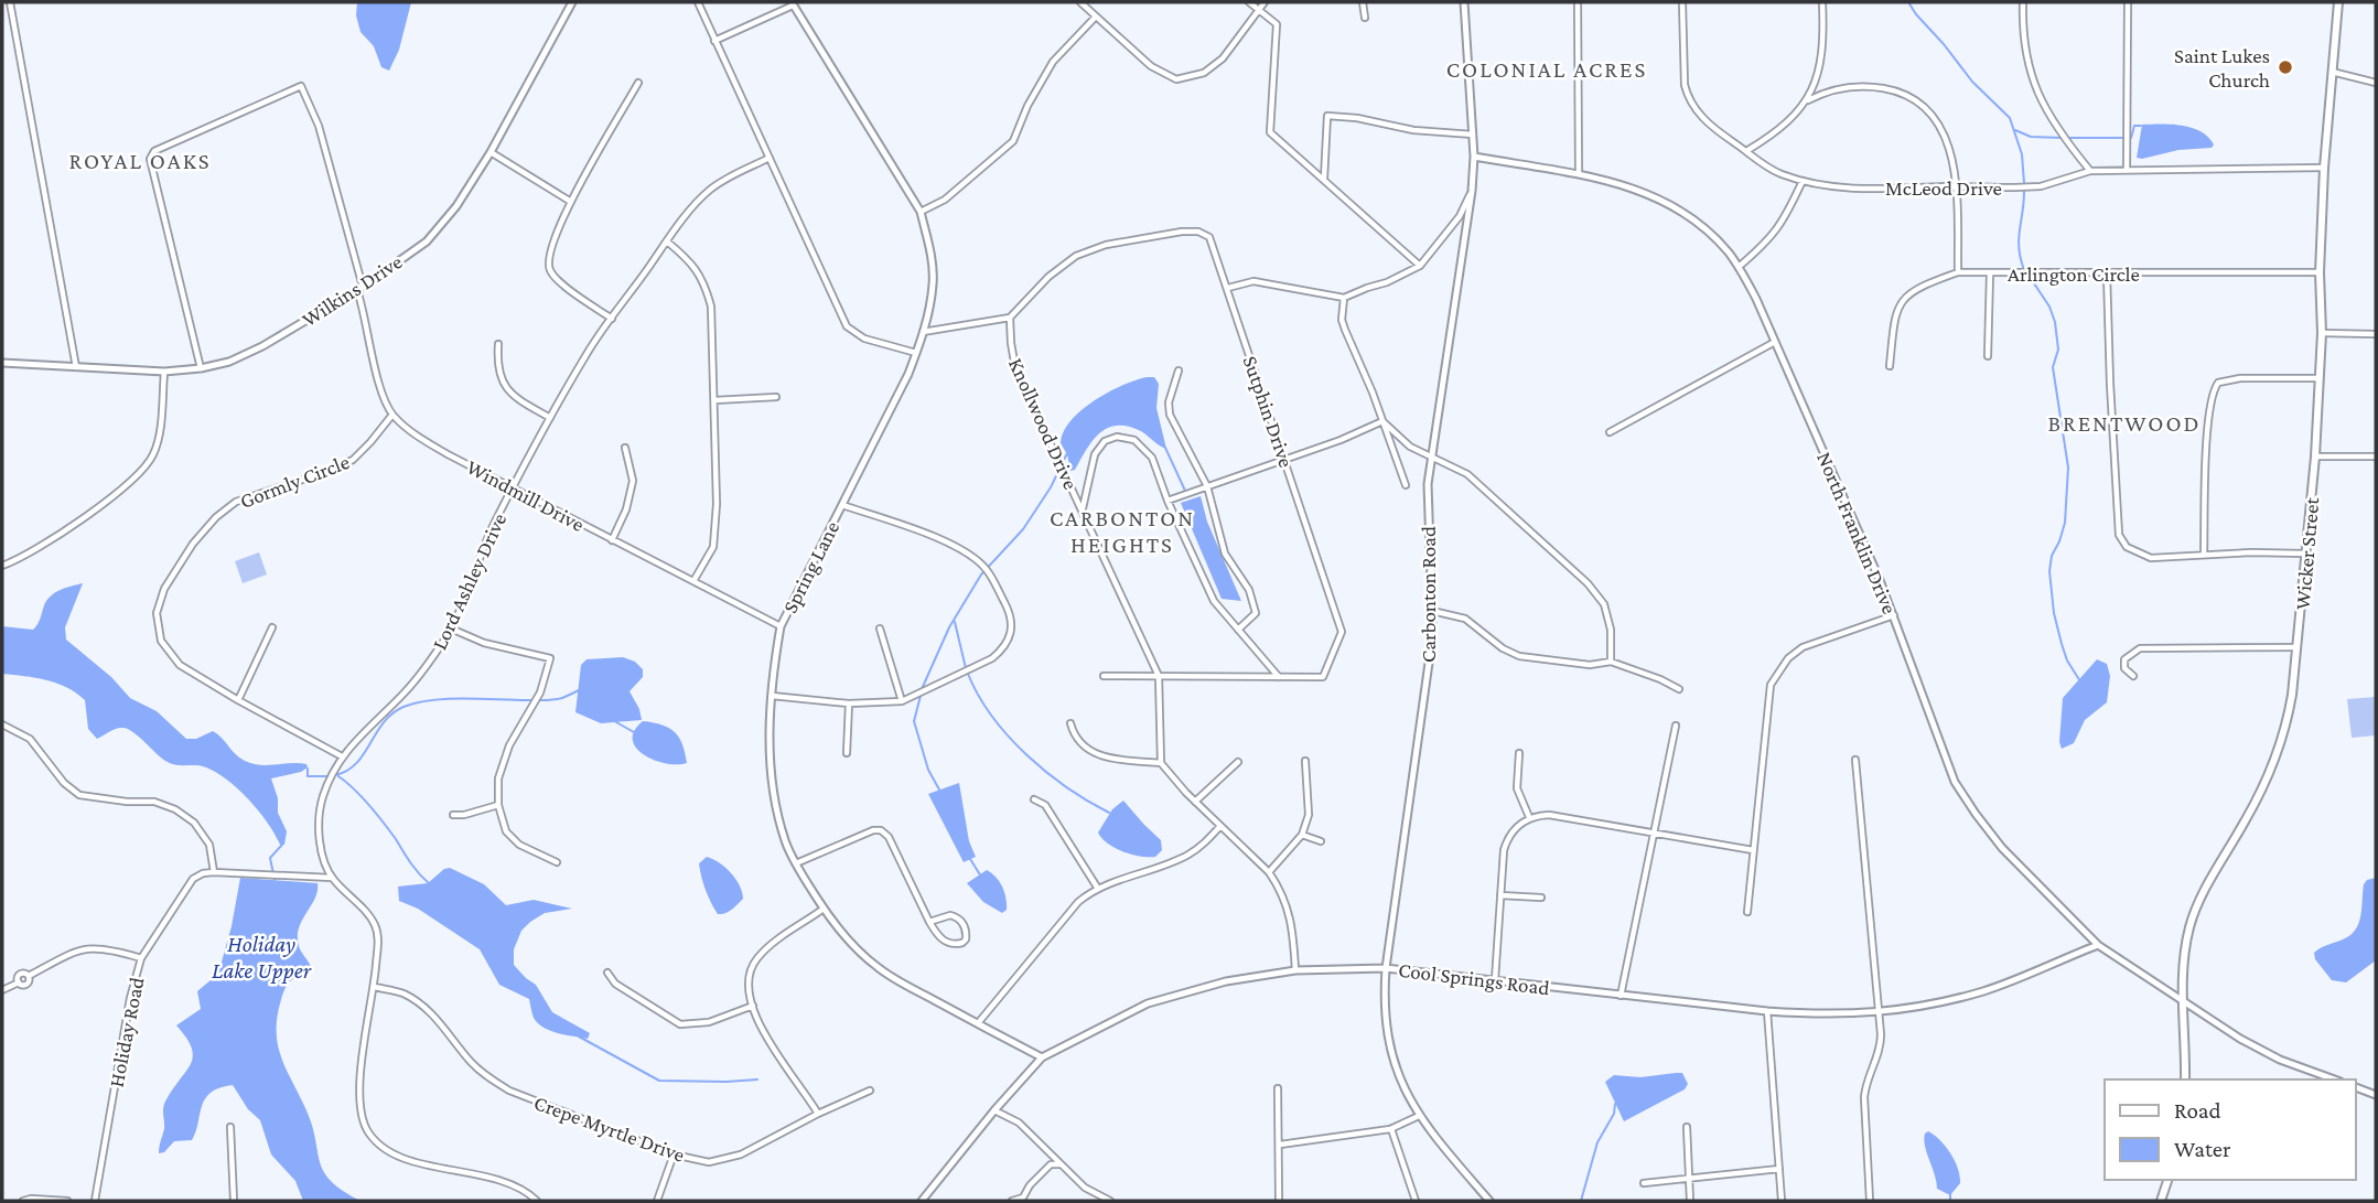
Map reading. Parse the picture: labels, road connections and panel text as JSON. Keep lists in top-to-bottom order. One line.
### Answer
{"streets":{"main road":["Wicker Street"],"street":["McLeod Drive","Arlington Circle","Wilkins Drive","Sutphin Drive","Knollwood Drive","Gormly Circle","Windmill Drive","North Franklin Drive","Spring Lane","Lord Ashley Drive","Carbonton Road","Cool Springs Road","Holiday Road","Crepe Myrtle Drive"]},"crossings":[["McLeod Drive","Wicker Street"],["Arlington Circle","Wicker Street"],["Sutphin Drive","Knollwood Drive"],["Gormly Circle","Windmill Drive"],["Gormly Circle","Lord Ashley Drive"],["Windmill Drive","Spring Lane"],["Windmill Drive","Lord Ashley Drive"],["North Franklin Drive","Wicker Street"],["North Franklin Drive","Carbonton Road"],["North Franklin Drive","Cool Springs Road"],["Spring Lane","Cool Springs Road"],["Lord Ashley Drive","Crepe Myrtle Drive"],["Carbonton Road","Cool Springs Road"]],"districts":["COLONIAL ACRES","ROYAL OAKS","BRENTWOOD","CARBONTON HEIGHTS"],"water":["Holiday Lake Upper"],"places":["Saint Lukes Church"],"legend":["Road","Water"]}
